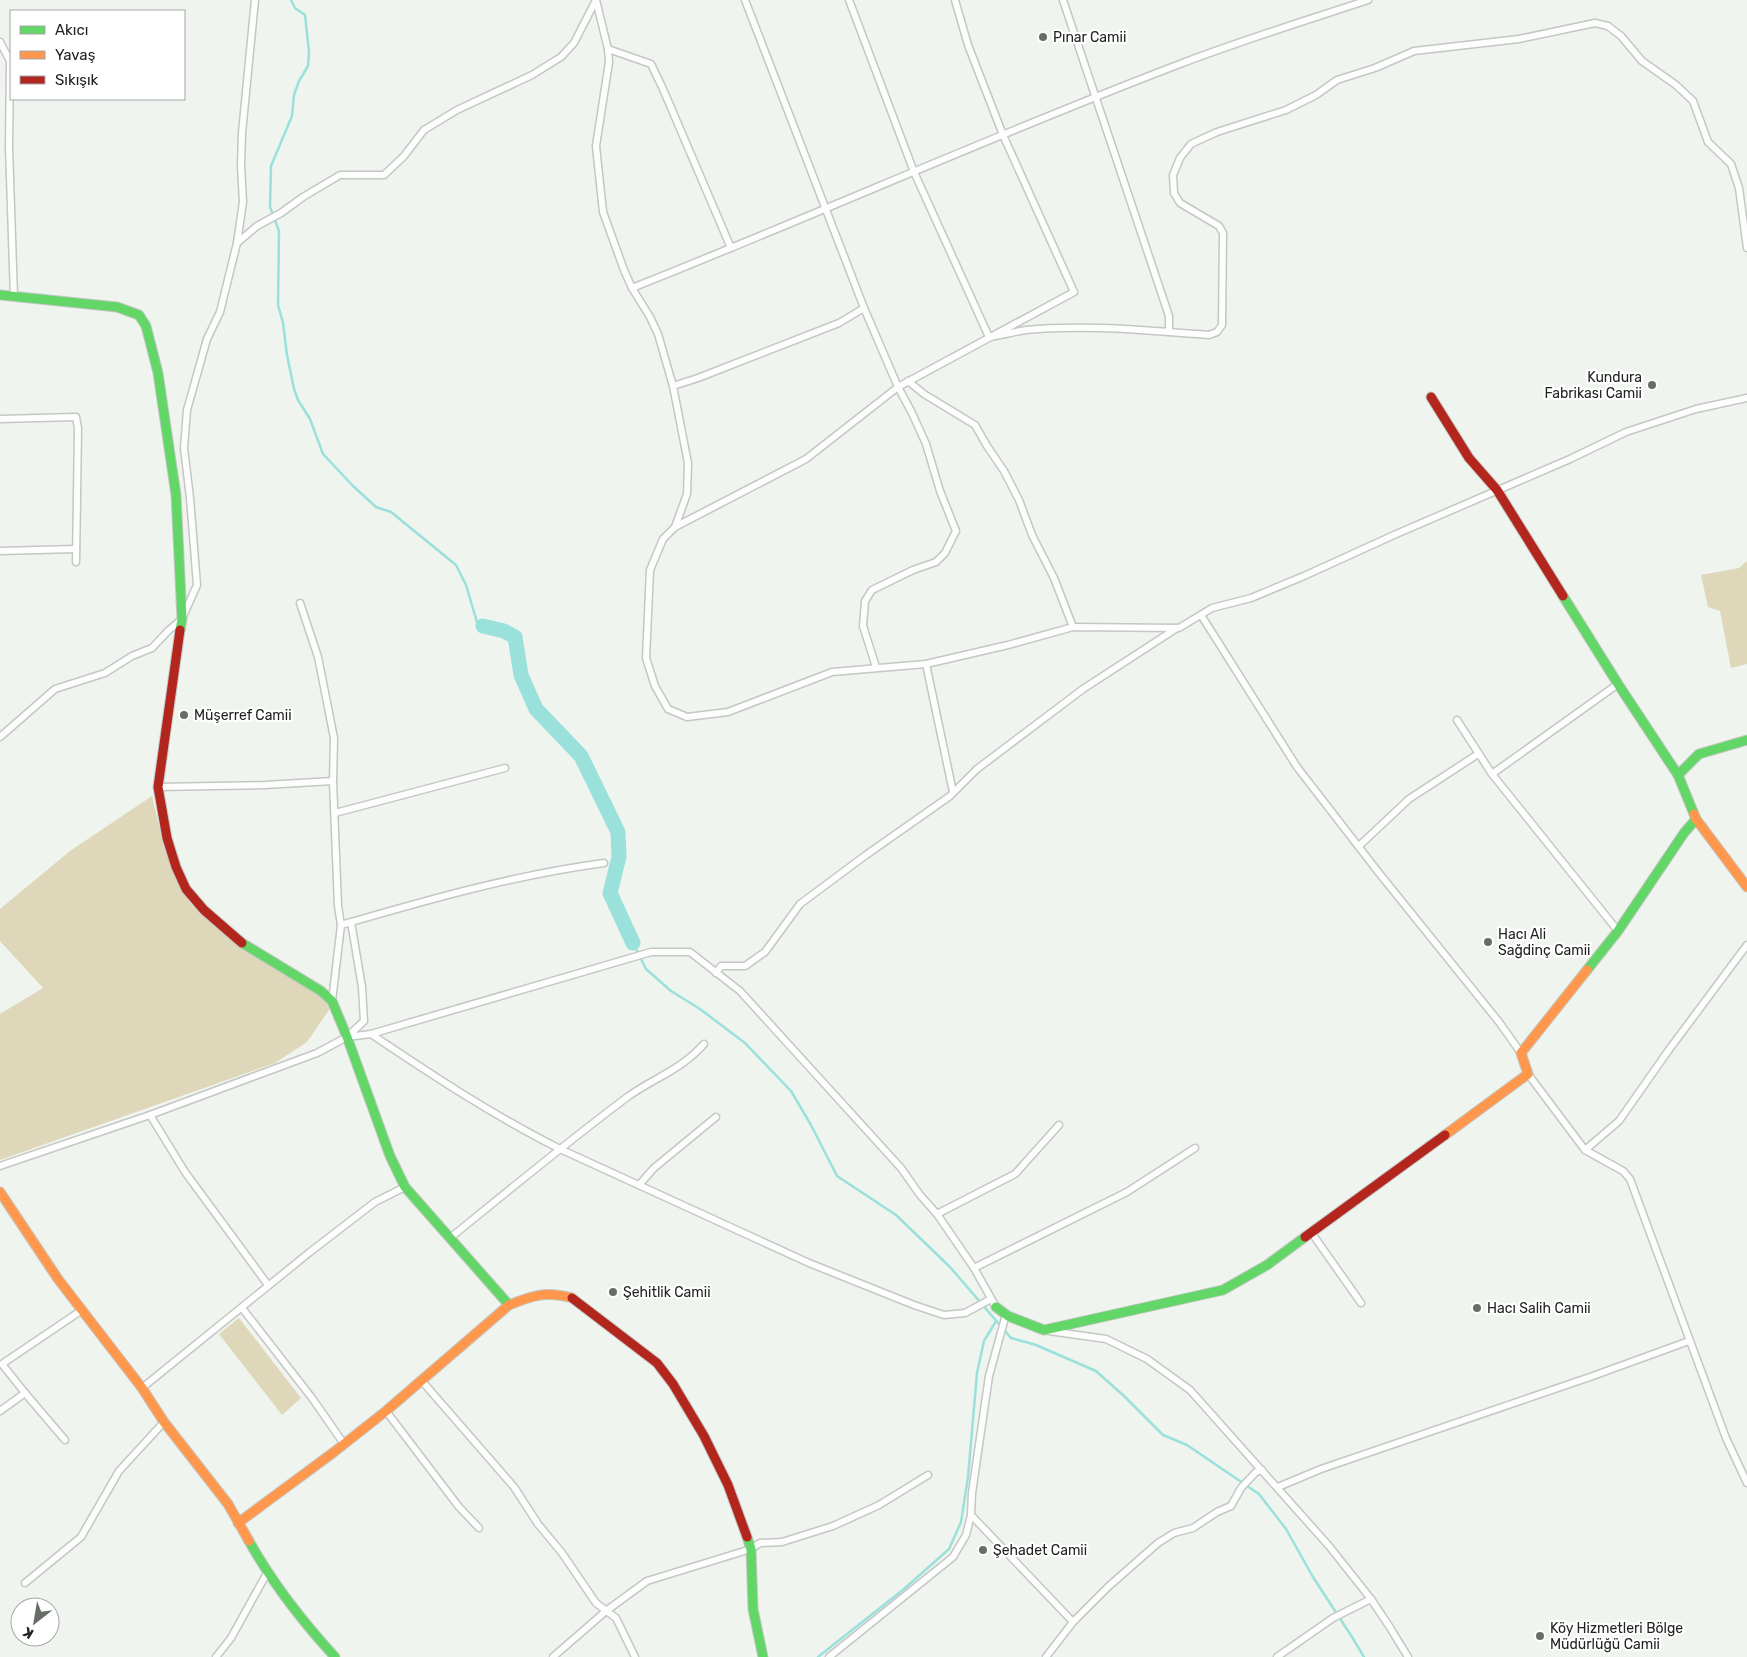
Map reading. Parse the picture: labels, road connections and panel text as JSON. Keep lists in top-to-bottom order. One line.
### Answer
{"places":["Pınar Camii","Kundura Fabrikası Camii","Müşerref Camii","Hacı Ali Sağdinç Camii","Şehitlik Camii","Hacı Salih Camii","Şehadet Camii","Köy Hizmetleri Bölge Müdürlüğü Camii"],"legend":["Akıcı","Yavaş","Sıkışık"],"north":"bottom left"}
